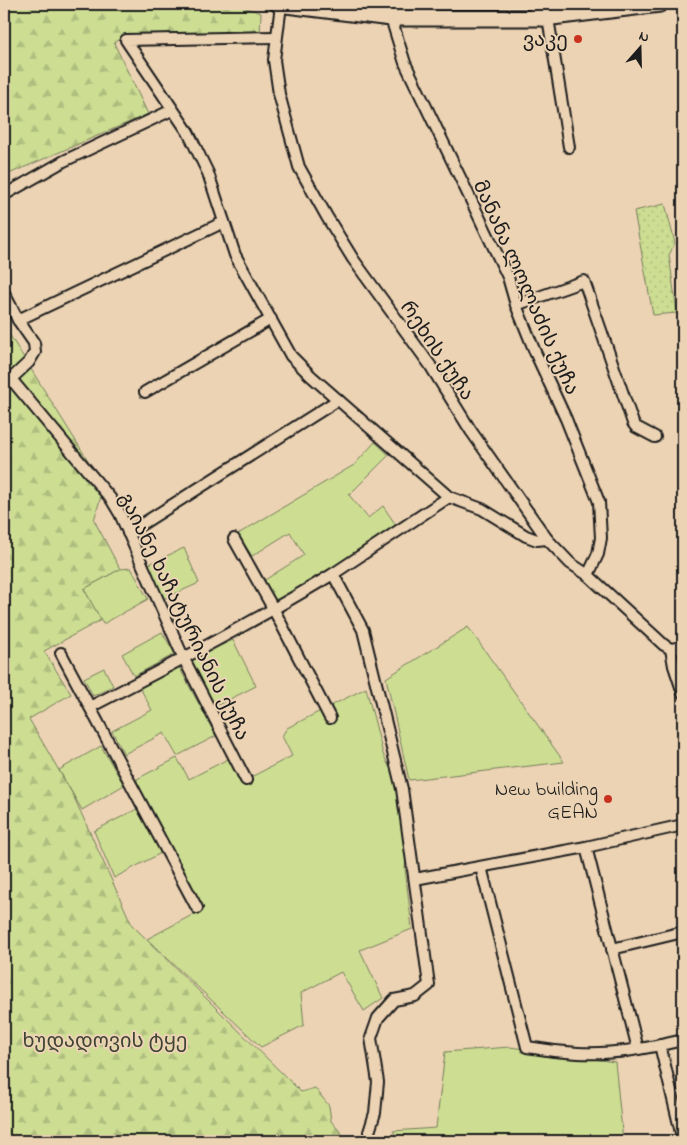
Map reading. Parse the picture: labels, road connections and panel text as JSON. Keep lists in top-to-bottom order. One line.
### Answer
{"streets":{"street":["მანანა ლოლაძის ქუჩა","რეხის ქუჩა","გაიანე ხაჩატურიანის ქუჩა"]},"crossings":[["მანანა ლოლაძის ქუჩა","რეხის ქუჩა"]],"parks":["ხუდადოვის ტყე"],"places":["ვაკე","New building GEAN"],"north":"top"}
